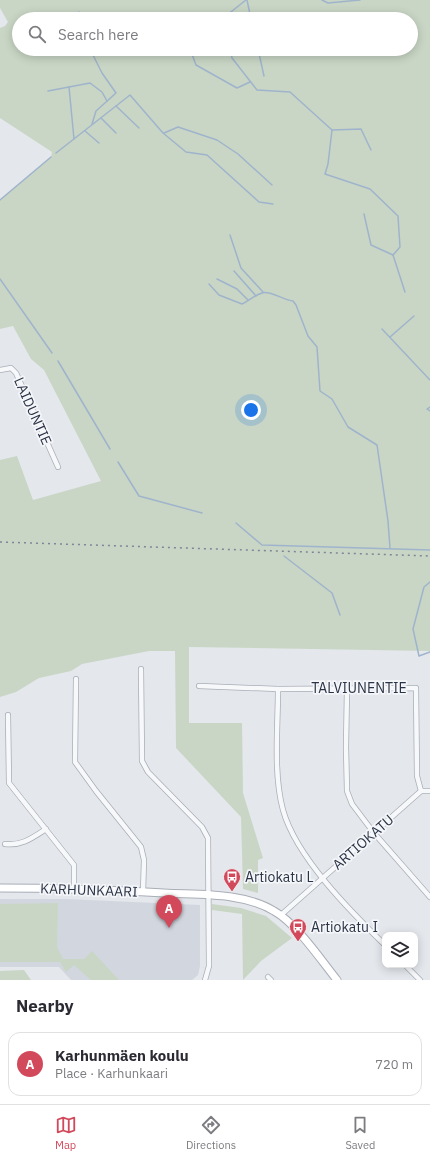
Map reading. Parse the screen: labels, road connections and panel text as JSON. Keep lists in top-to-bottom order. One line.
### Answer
{"streets":{"street":["LAIDUNTIE","TALVIUNENTIE","ARTIOKATU","KARHUNKAARI"]},"crossings":[["TALVIUNENTIE","ARTIOKATU"],["ARTIOKATU","KARHUNKAARI"]],"places":{"bus stop":["Artiokatu L","Artiokatu I"]},"page":{"search":"Search here","pins":"A","heading":"Nearby","list":[{"mark":"A","name":"Karhunmäen koulu","note":"Place · Karhunkaari","value":"720 m"}],"nav":["Map","Directions","Saved"]}}
